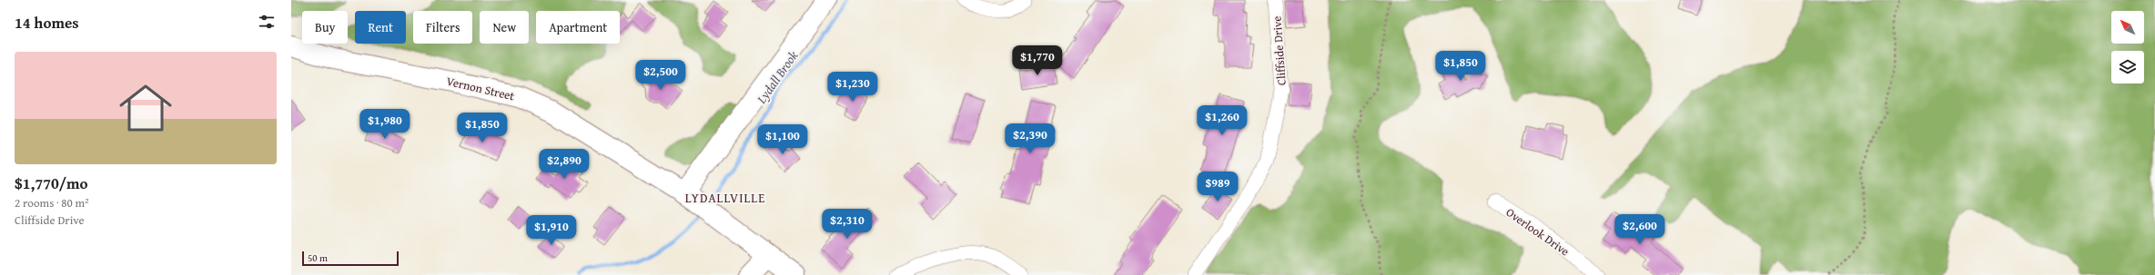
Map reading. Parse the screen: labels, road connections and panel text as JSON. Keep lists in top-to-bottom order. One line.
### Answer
{"streets":{"street":["Cliffside Drive","Vernon Street","Overlook Drive"]},"districts":["LYDALLVILLE"],"water":["Lydall Brook"],"scale_bar":"50 m","north":"top left","page":{"heading":"14 homes","chip":["Buy","Rent","Filters","New","Apartment"],"list":[{"name":"$1,770/mo","note":"2 rooms · 80 m² · Cliffside Drive"}],"price":["$1,770","$1,850","$2,500","$1,230","$1,260","$1,980","$1,850","$2,390","$1,100","$2,890","$989","$2,310","$2,600","$1,910"],"scale":"50 m"}}
